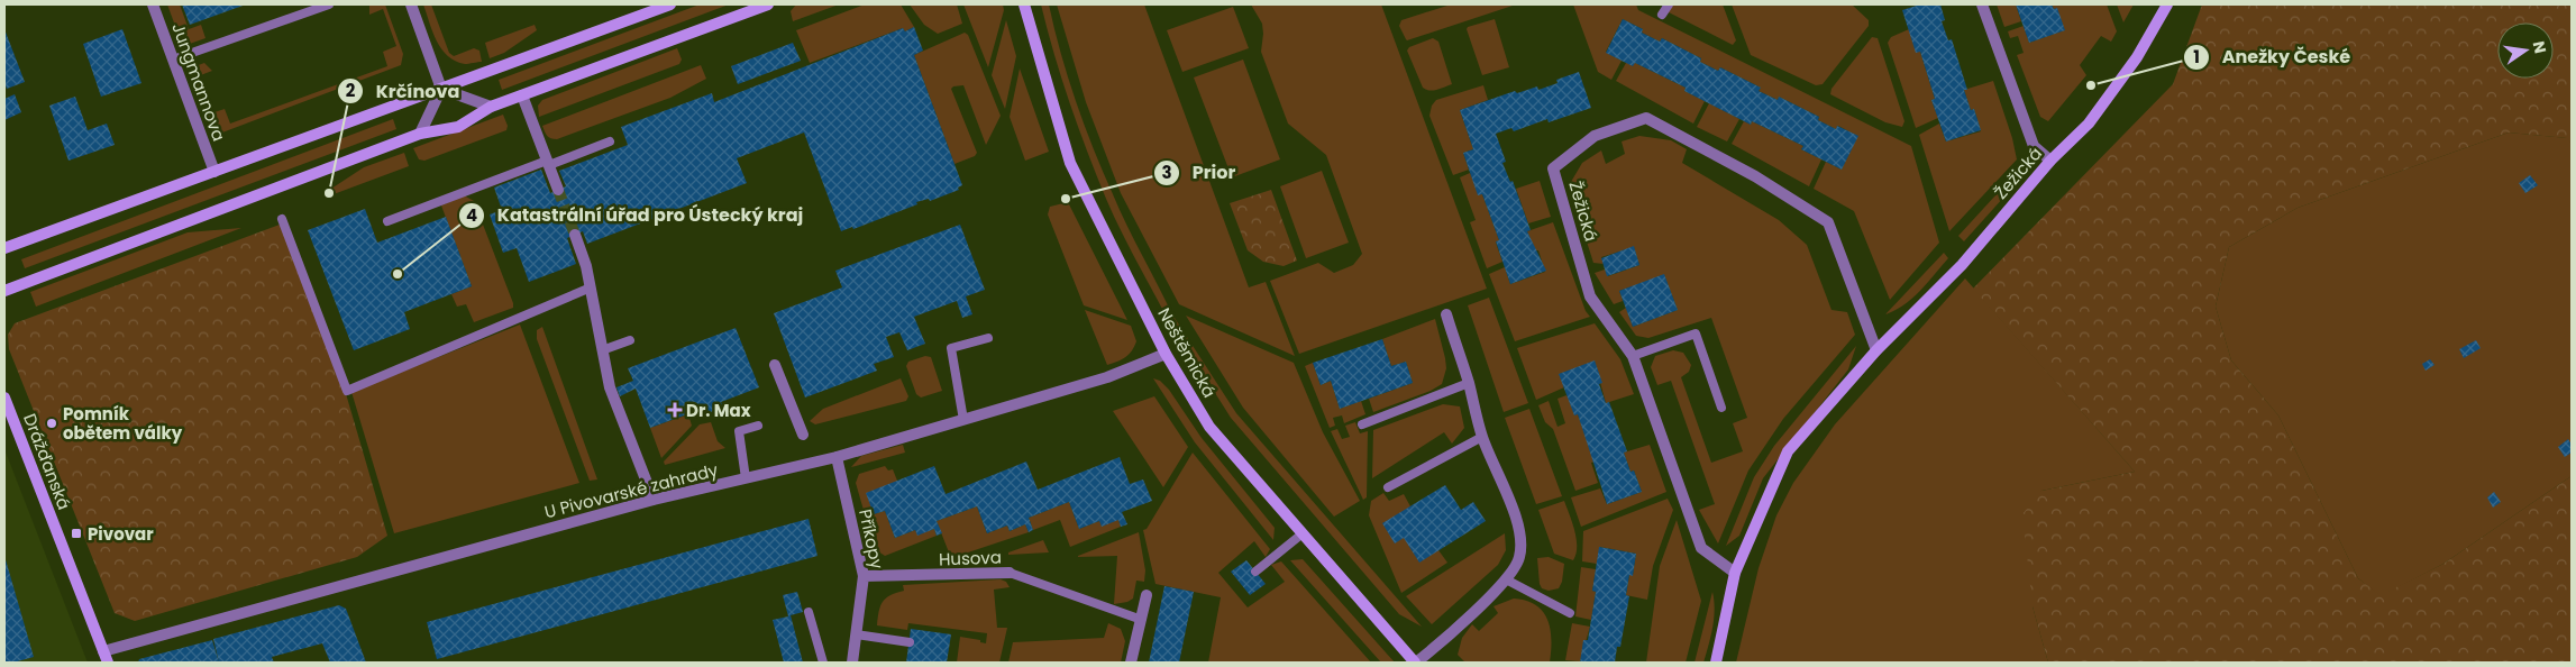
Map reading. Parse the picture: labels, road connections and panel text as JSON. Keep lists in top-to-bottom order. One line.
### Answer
{"streets":{"street":["Jungmannova","Žežická","Neštěmická","Drážďanská","U Pivovarské zahrady","Příkopy","Husova"]},"crossings":[["Neštěmická","U Pivovarské zahrady"],["Drážďanská","U Pivovarské zahrady"],["U Pivovarské zahrady","Příkopy"],["Příkopy","Husova"]],"places":{"other":["Anežky České","Krčínova","Prior","Katastrální úřad pro Ústecký kraj","Pomník obětem války"],"health":["Dr. Max"],"transit":["Pivovar"]},"north":"right"}
